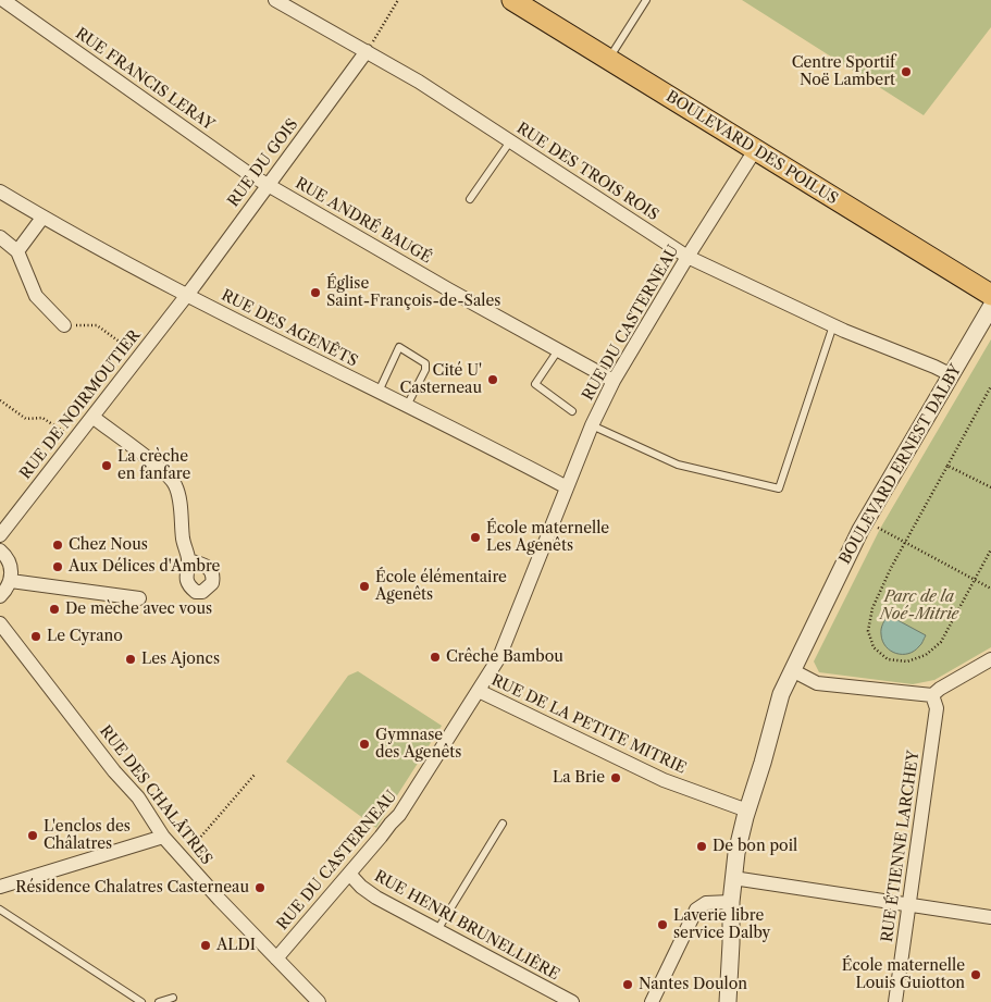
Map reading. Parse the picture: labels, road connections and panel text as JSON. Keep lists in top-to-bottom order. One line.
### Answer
{"streets":{"main road":["BOULEVARD DES POILUS"],"street":["RUE FRANCIS LERAY","RUE DU GOIS","RUE DES TROIS ROIS","RUE ANDRÉ BAUGÉ","RUE DU CASTERNEAU","RUE DES AGENÊTS","RUE DE NOIRMOUTIER","BOULEVARD ERNEST DALBY","RUE DE LA PETITE MITRIE","RUE DES CHALÂTRES","RUE ÉTIENNE LARCHEY","RUE HENRI BRUNELLIÈRE"]},"crossings":[["RUE FRANCIS LERAY","RUE DU GOIS"],["RUE FRANCIS LERAY","RUE ANDRÉ BAUGÉ"],["BOULEVARD DES POILUS","RUE DU CASTERNEAU"],["RUE DU GOIS","RUE DES TROIS ROIS"],["RUE DU GOIS","RUE ANDRÉ BAUGÉ"],["RUE DU GOIS","RUE DES AGENÊTS"],["RUE DU GOIS","RUE DE NOIRMOUTIER"],["RUE DES TROIS ROIS","RUE DU CASTERNEAU"],["RUE DES TROIS ROIS","BOULEVARD ERNEST DALBY"],["RUE ANDRÉ BAUGÉ","RUE DU CASTERNEAU"],["RUE DU CASTERNEAU","RUE DES AGENÊTS"],["RUE DU CASTERNEAU","RUE DE LA PETITE MITRIE"],["RUE DU CASTERNEAU","RUE DES CHALÂTRES"],["RUE DU CASTERNEAU","RUE HENRI BRUNELLIÈRE"],["RUE DES AGENÊTS","RUE DE NOIRMOUTIER"],["BOULEVARD ERNEST DALBY","RUE DE LA PETITE MITRIE"]],"parks":["Parc de la Noé-Mitrie"],"places":["Centre Sportif Noë Lambert","Église Saint-François-de-Sales","Cité U' Casterneau","La crèche en fanfare","École maternelle Les Agenêts","Chez Nous","Aux Délices d'Ambre","École élémentaire Agenêts","De mèche avec vous","Le Cyrano","Crêche Bambou","Les Ajoncs","Gymnase des Agenêts","La Brie","L'enclos des Châlatres","De bon poil","Résidence Chalatres Casterneau","Laverie libre service Dalby","ALDI","École maternelle Louis Guiotton","Nantes Doulon"]}
